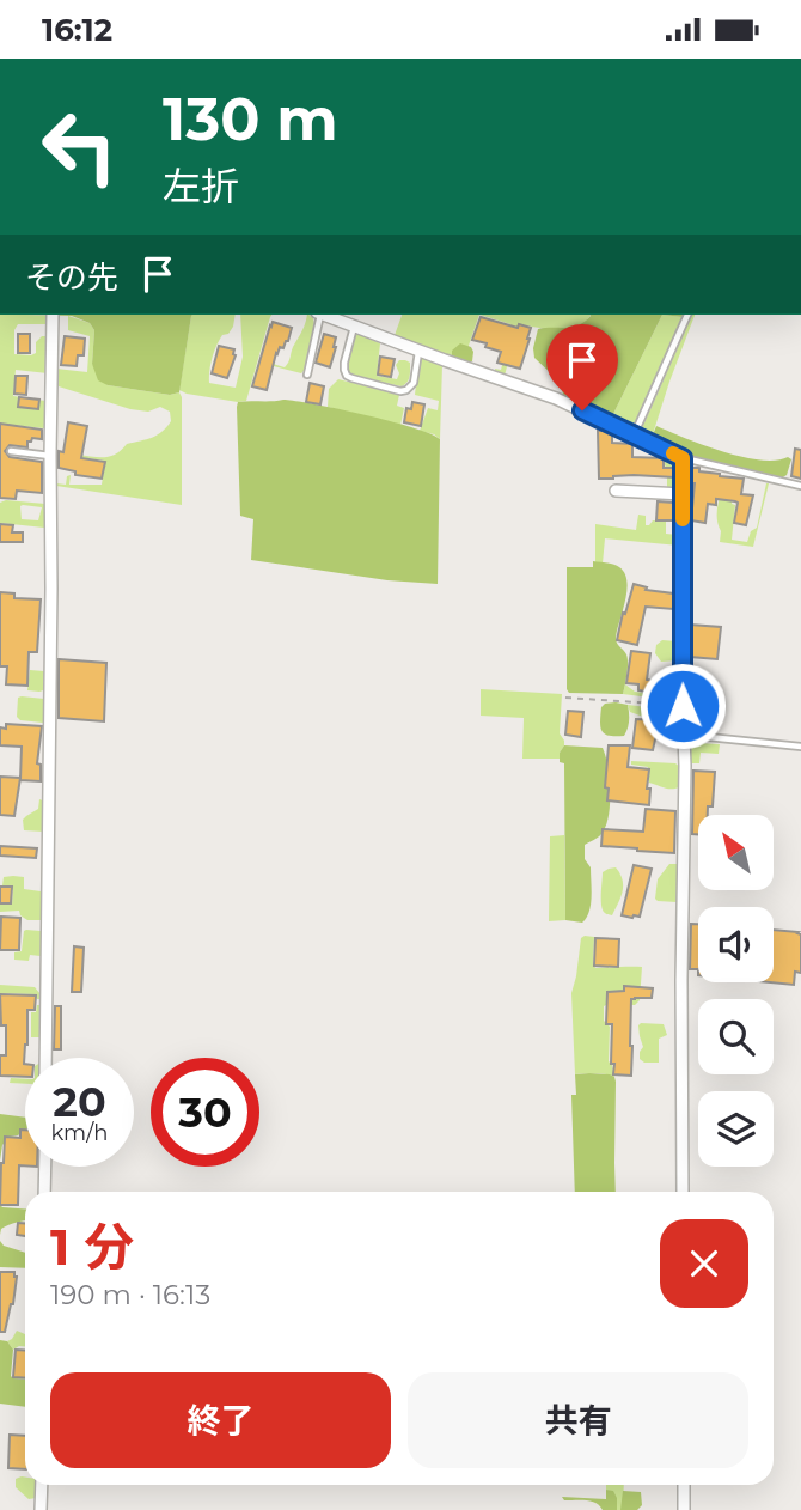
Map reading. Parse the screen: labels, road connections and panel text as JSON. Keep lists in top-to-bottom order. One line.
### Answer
{"north":"top left","page":{"status":"16:12","turn":["130 m","左折"],"then":"その先","speed":"20 km/h","limit":"30","heading":["1 分","190 m · 16:13"],"buttons":["終了","共有"]}}
